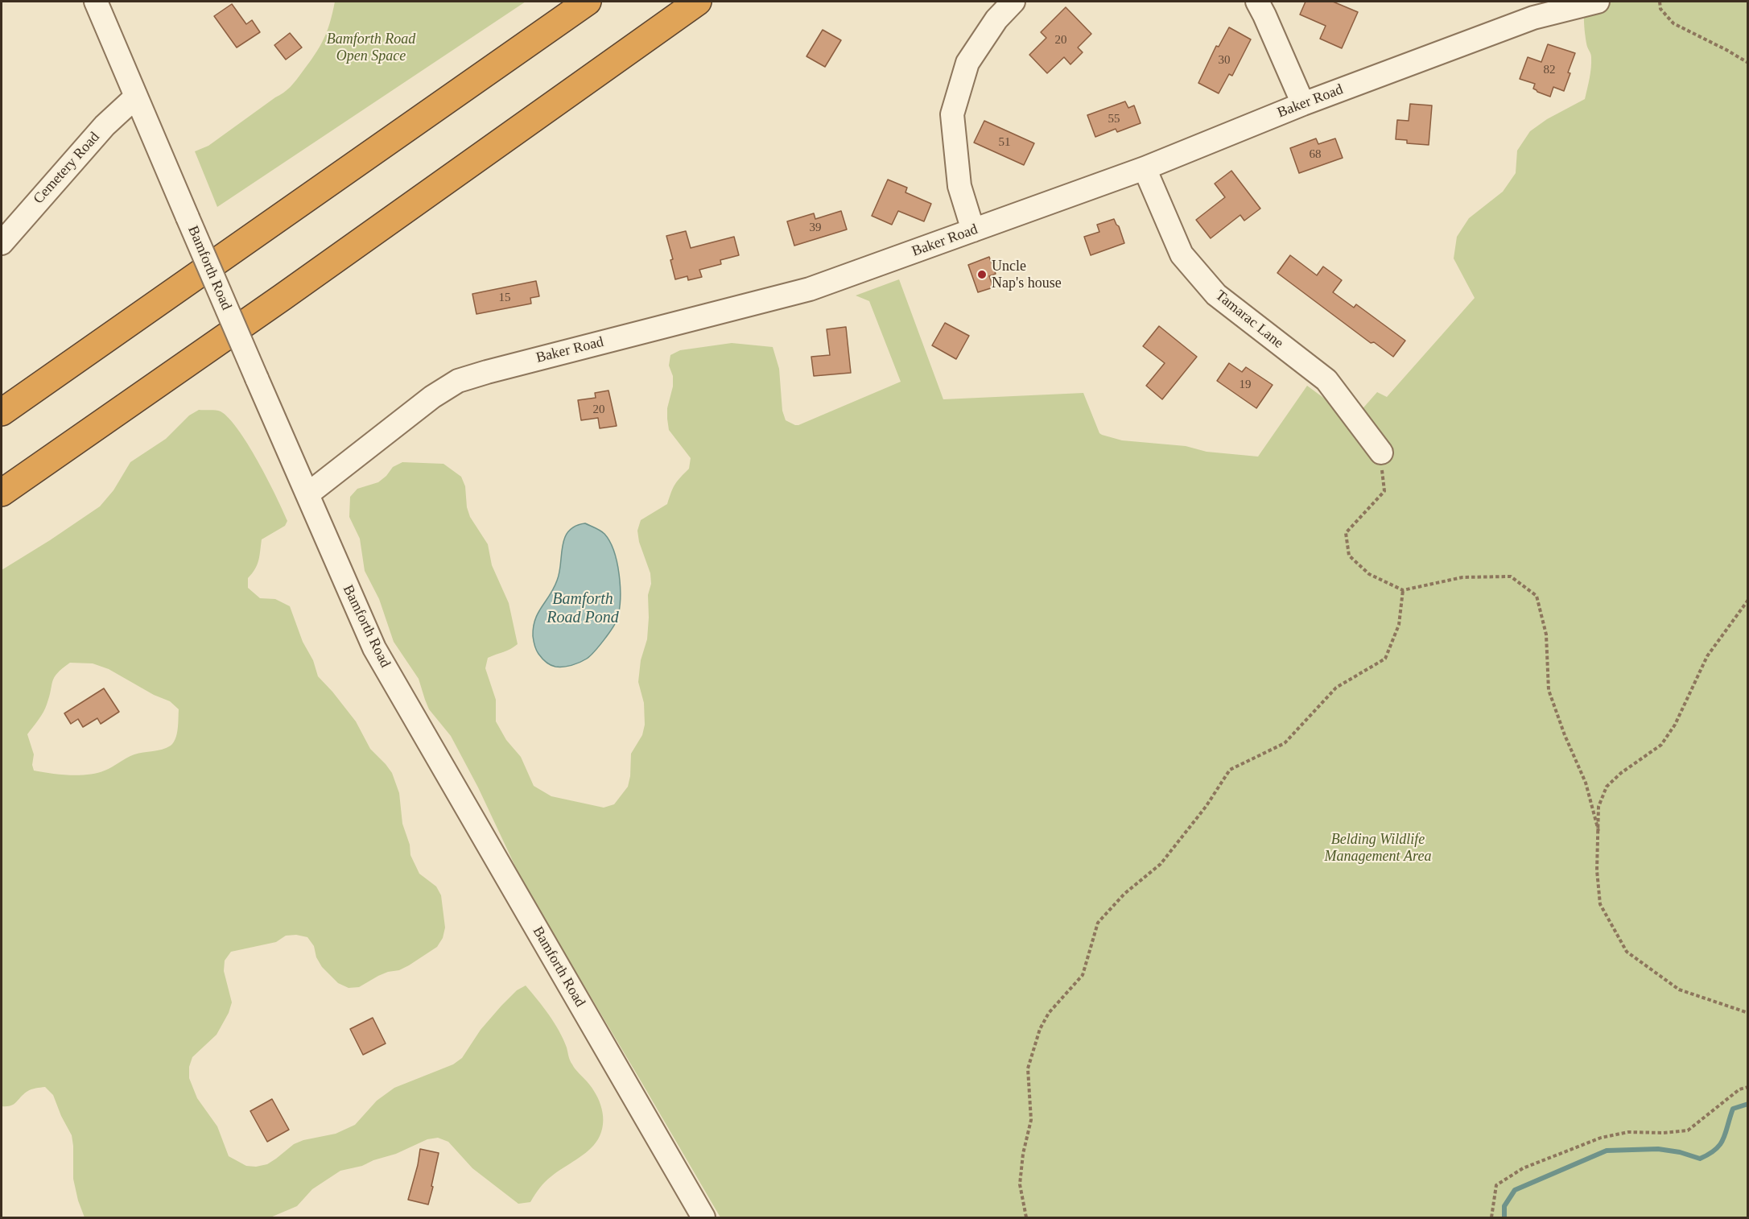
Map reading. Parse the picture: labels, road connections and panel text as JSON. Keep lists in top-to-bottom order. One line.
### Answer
{"streets":{"street":["Baker Road","Cemetery Road","Bamforth Road","Tamarac Lane"]},"crossings":[["Baker Road","Bamforth Road"],["Baker Road","Tamarac Lane"],["Cemetery Road","Bamforth Road"]],"water":["Bamforth Road Pond"],"parks":["Bamforth Road Open Space","Belding Wildlife Management Area"],"places":["Uncle Nap's house"],"house_numbers":["20","30","82","55","51","68","39","15","19","20"]}
